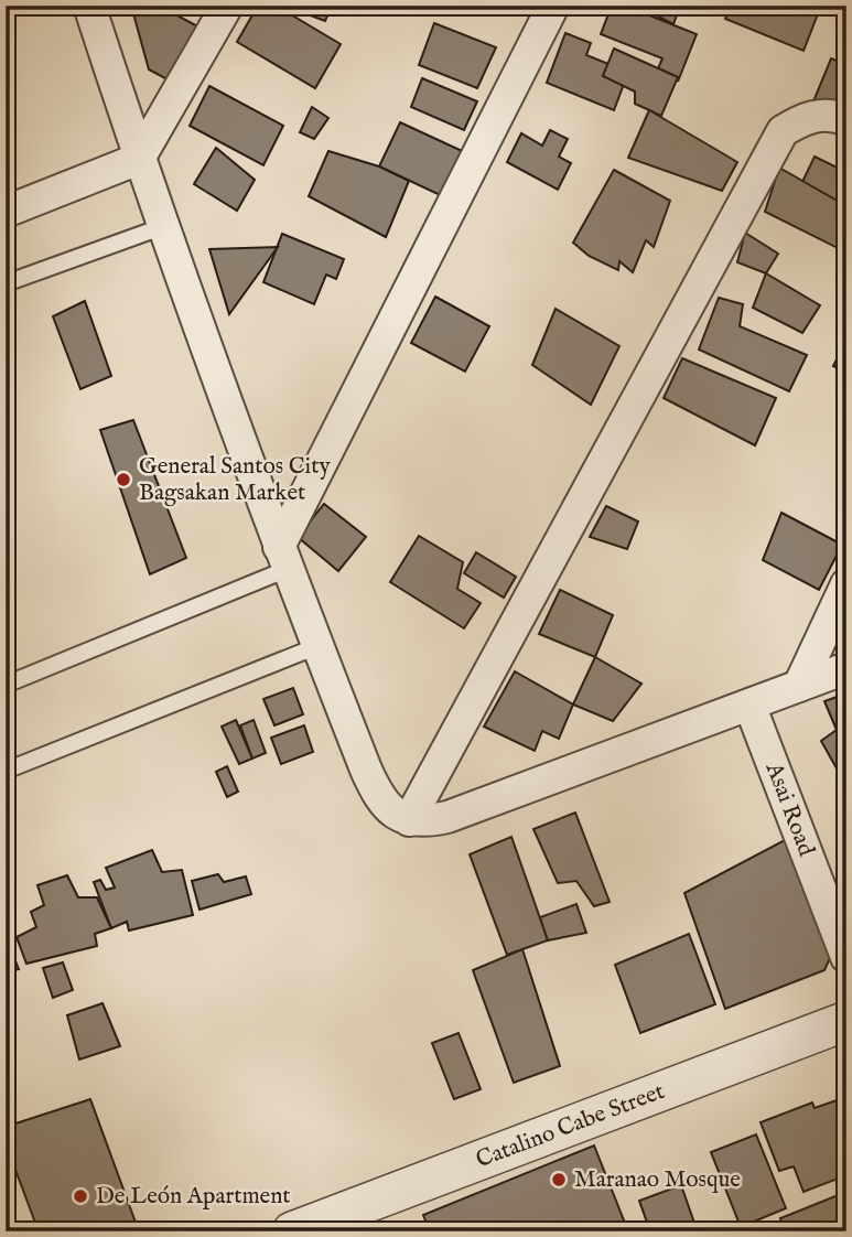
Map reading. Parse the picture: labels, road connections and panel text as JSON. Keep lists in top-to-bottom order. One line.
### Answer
{"streets":{"street":["Asai Road","Catalino Cabe Street"]},"places":["General Santos City Bagsakan Market","Maranao Mosque","De León Apartment"]}
